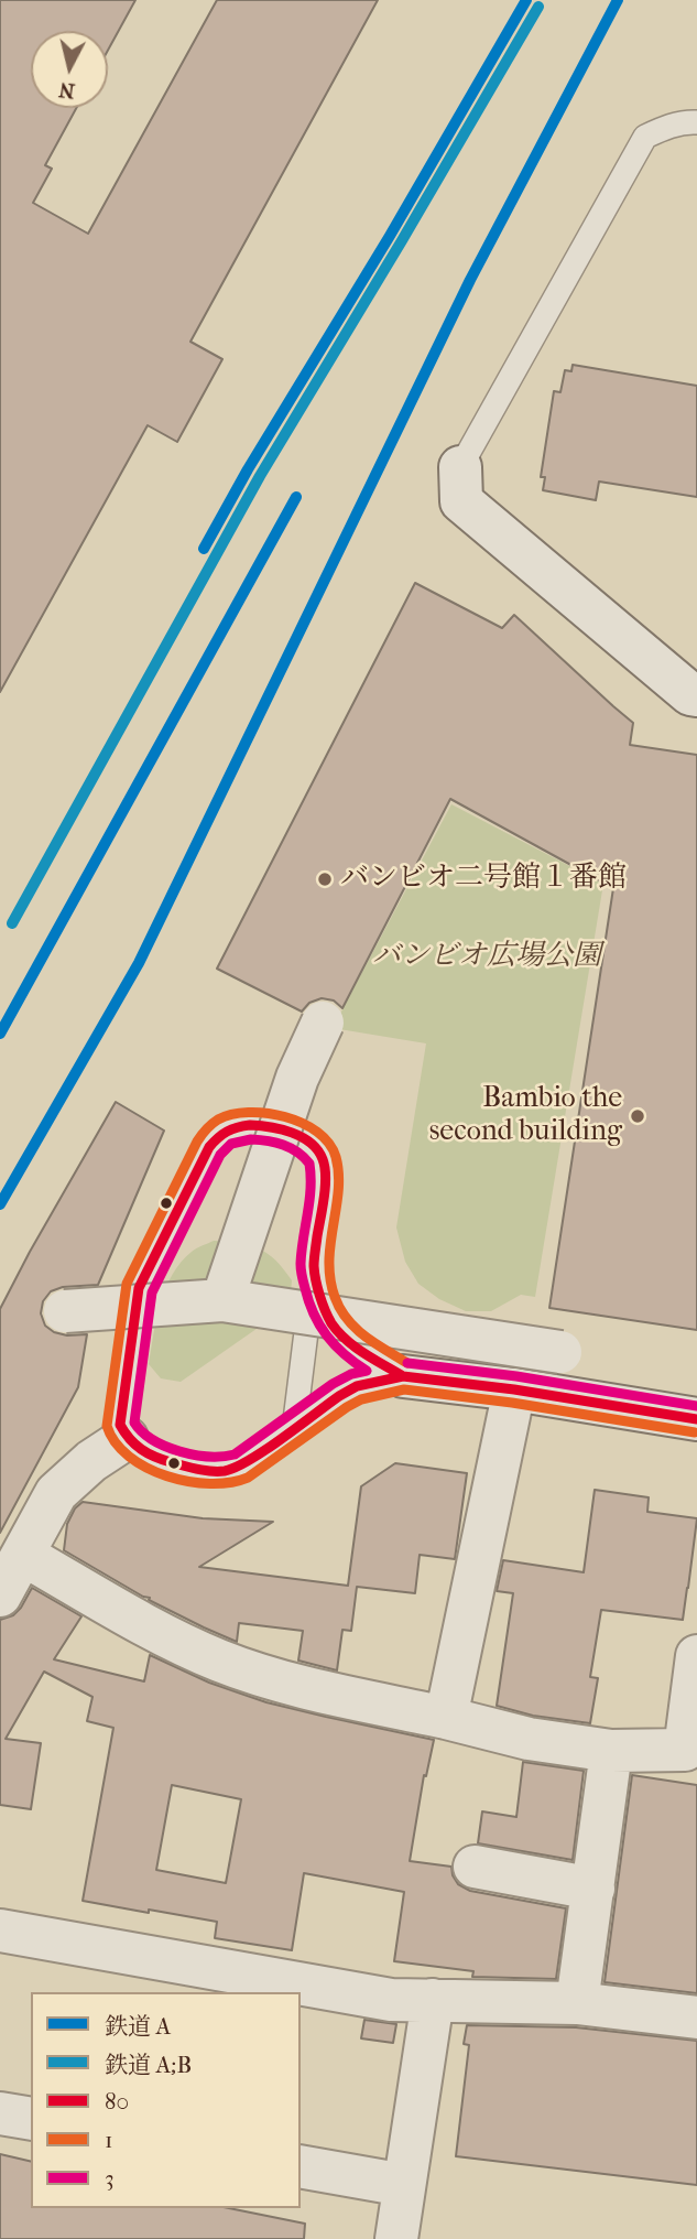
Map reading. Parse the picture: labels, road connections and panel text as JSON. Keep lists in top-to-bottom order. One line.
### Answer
{"parks":["バンビオ広場公園"],"places":["バンビオ二号館１番館","Bambio the second building"],"lines":["rail line A","rail line A;B","transit line 1","transit line 80","transit line 3"],"legend":["鉄道 A","鉄道 A;B","80","1","3"],"north":"bottom"}
